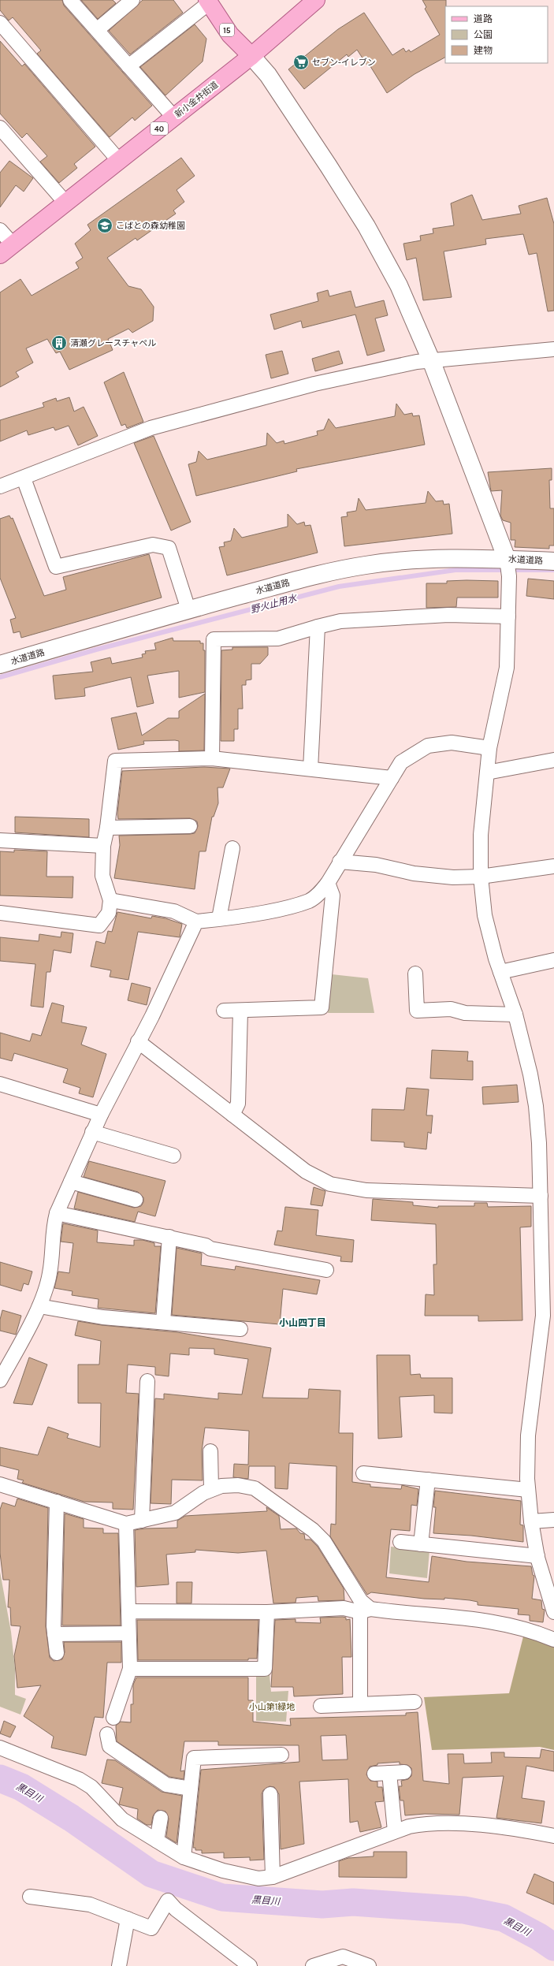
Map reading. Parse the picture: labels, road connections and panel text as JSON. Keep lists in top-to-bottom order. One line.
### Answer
{"streets":{"main road":["15","新小金井街道","40"],"street":["水道道路"]},"crossings":[["15","新小金井街道"]],"districts":["小山四丁目"],"water":["野火止用水","黒目川"],"parks":["小山第1緑地"],"places":{"supermarket":["セブン-イレブン"],"school or university":["こばとの森幼稚園"],"building":["清瀬グレースチャペル"]},"legend":["道路","公園","建物"]}
